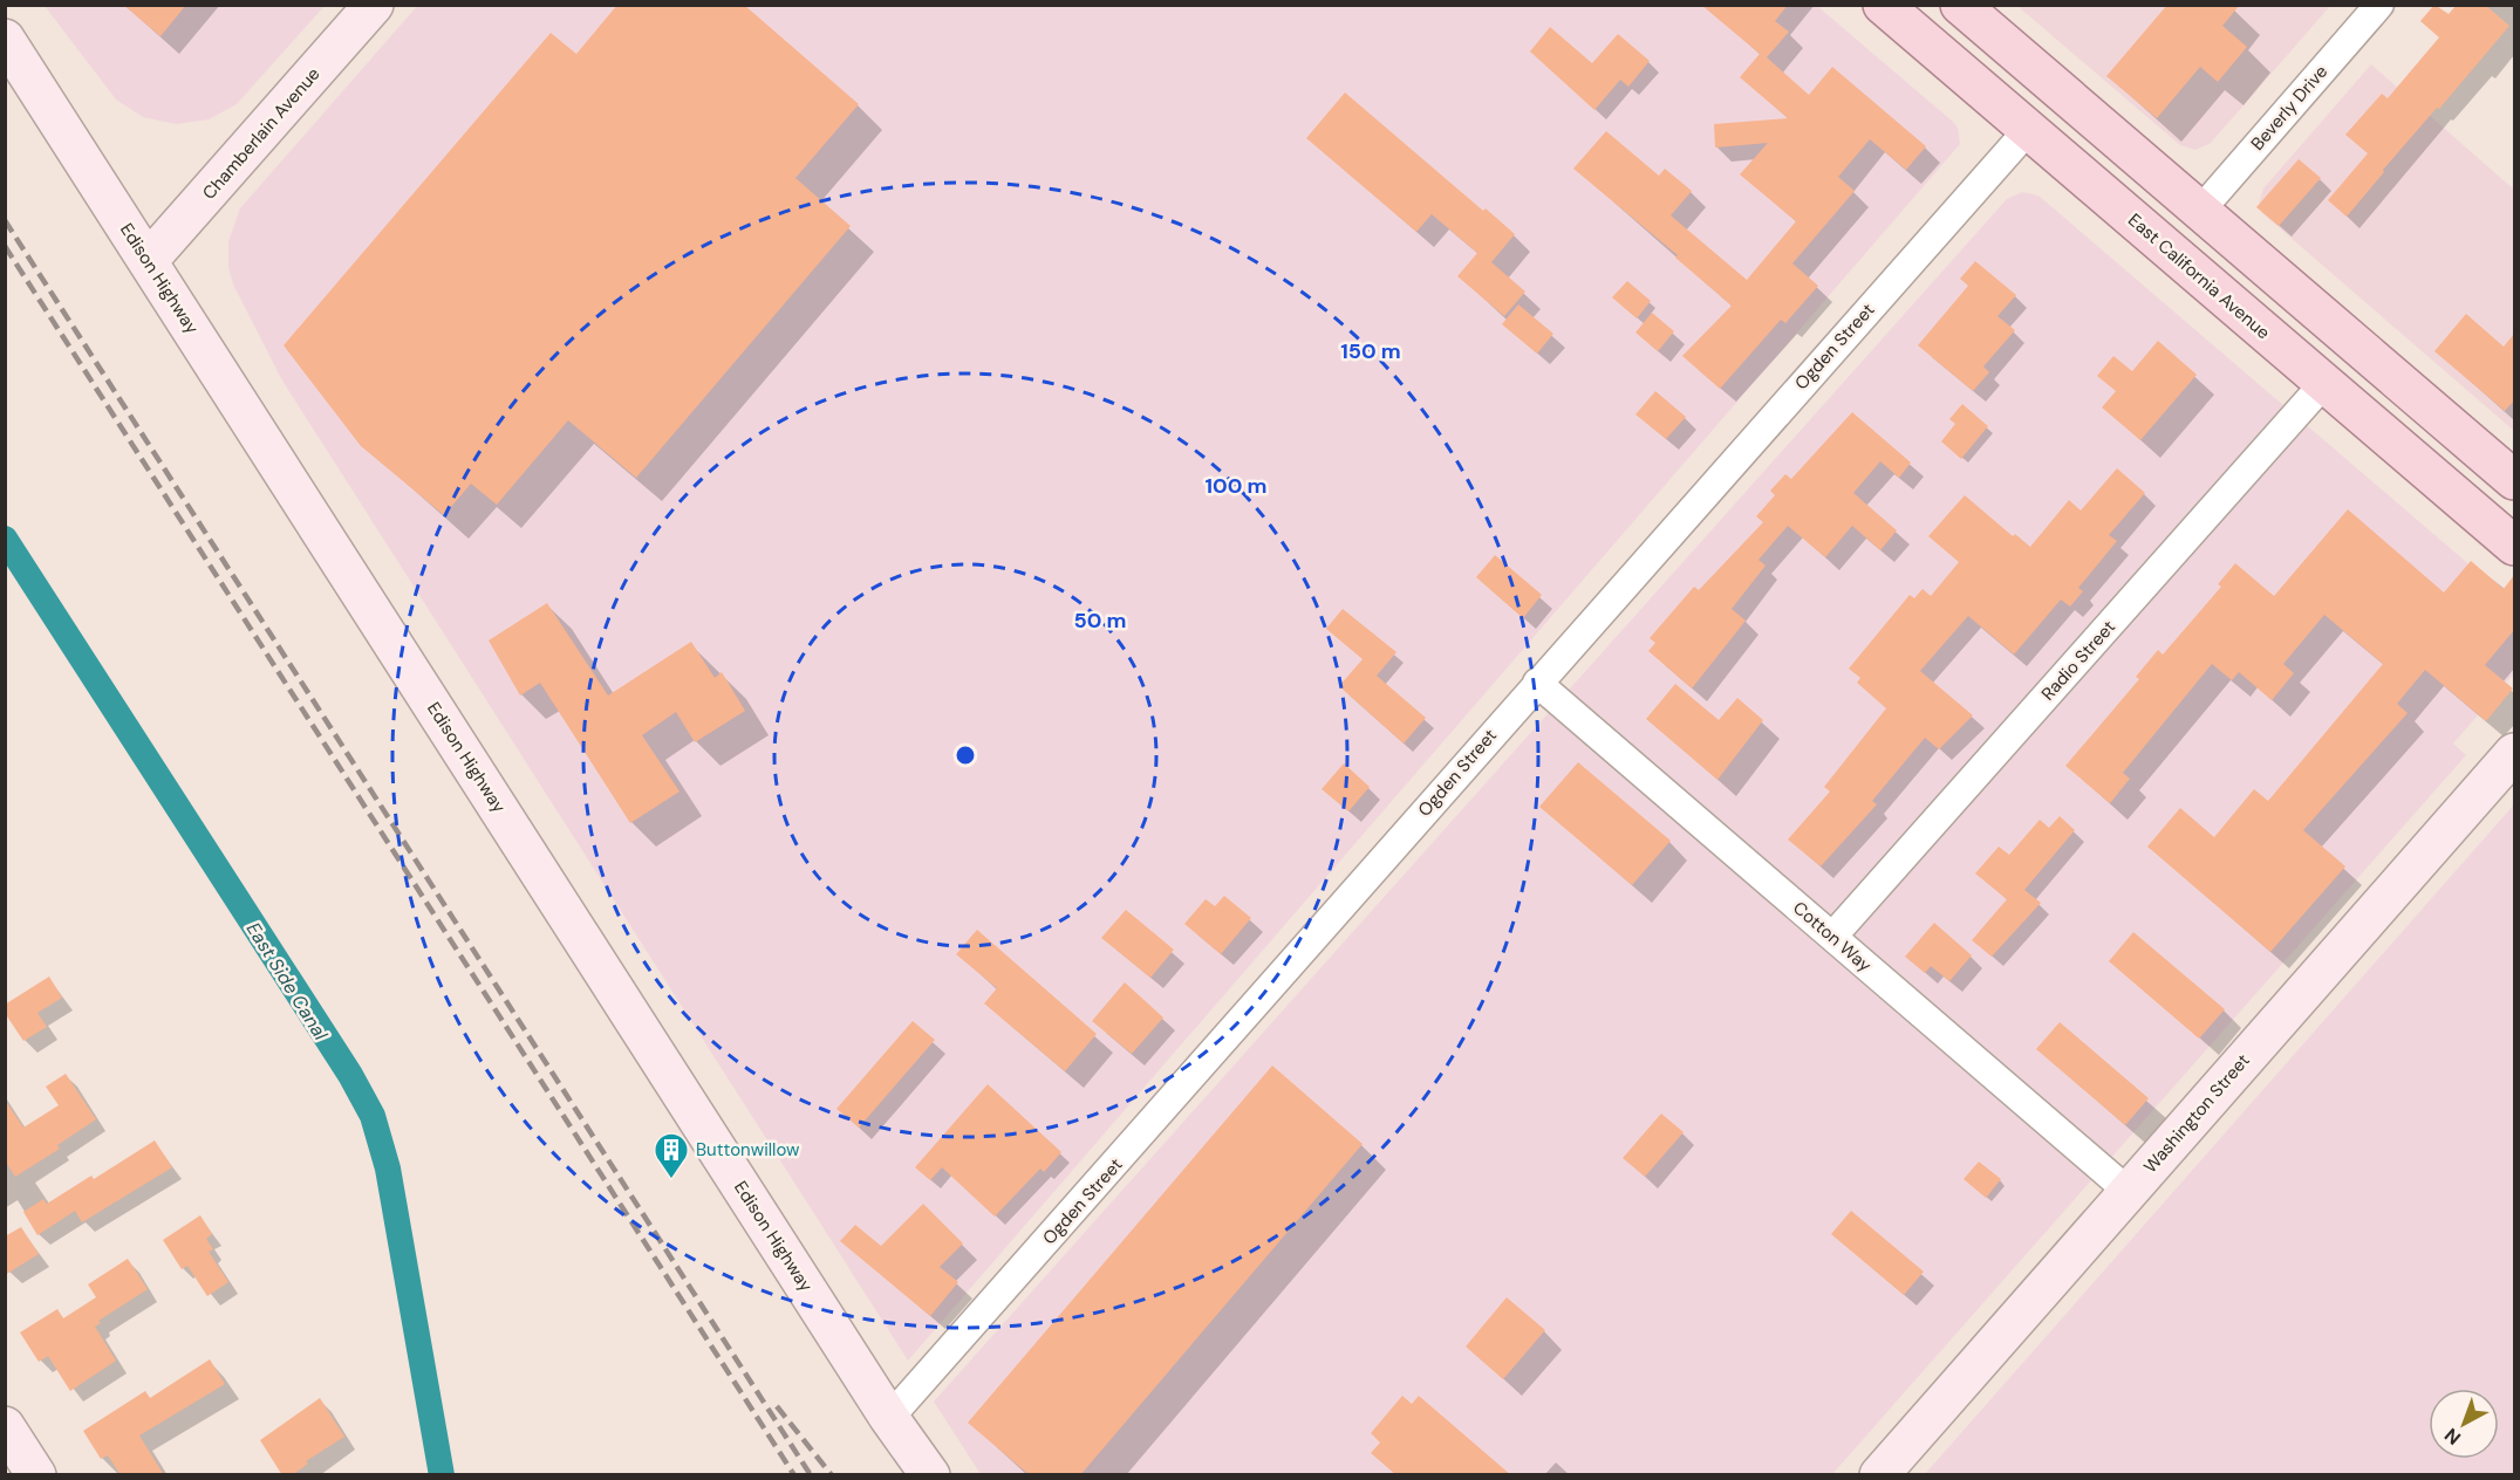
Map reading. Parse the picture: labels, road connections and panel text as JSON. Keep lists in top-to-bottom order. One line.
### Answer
{"streets":{"main road":["Chamberlain Avenue","East California Avenue","Edison Highway","Washington Street"],"street":["Beverly Drive","Ogden Street","Radio Street","Cotton Way"]},"crossings":[["Chamberlain Avenue","Edison Highway"],["East California Avenue","Ogden Street"],["East California Avenue","Radio Street"],["Edison Highway","Ogden Street"],["Ogden Street","Cotton Way"],["Radio Street","Cotton Way"],["Cotton Way","Washington Street"]],"water":["East Side Canal"],"places":{"building":["Buttonwillow"]},"north":"bottom left","rings":["150 m","100 m","50 m"]}
